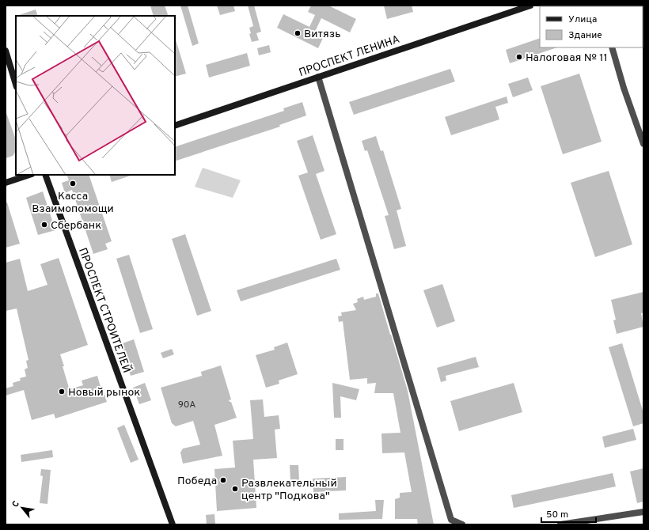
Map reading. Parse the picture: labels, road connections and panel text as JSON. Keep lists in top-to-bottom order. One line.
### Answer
{"streets":{"street":["ПРОСПЕКТ ЛЕНИНА","ПРОСПЕКТ СТРОИТЕЛЕЙ"]},"places":["Витязь","Налоговая № 11","Касса Взаимопомощи","Сбербанк","Новый рынок","Победа","Развлекательный центр \"Подкова\""],"house_numbers":["90А"],"legend":["Улица","Здание"],"scale_bar":"50 m","north":"top left"}
